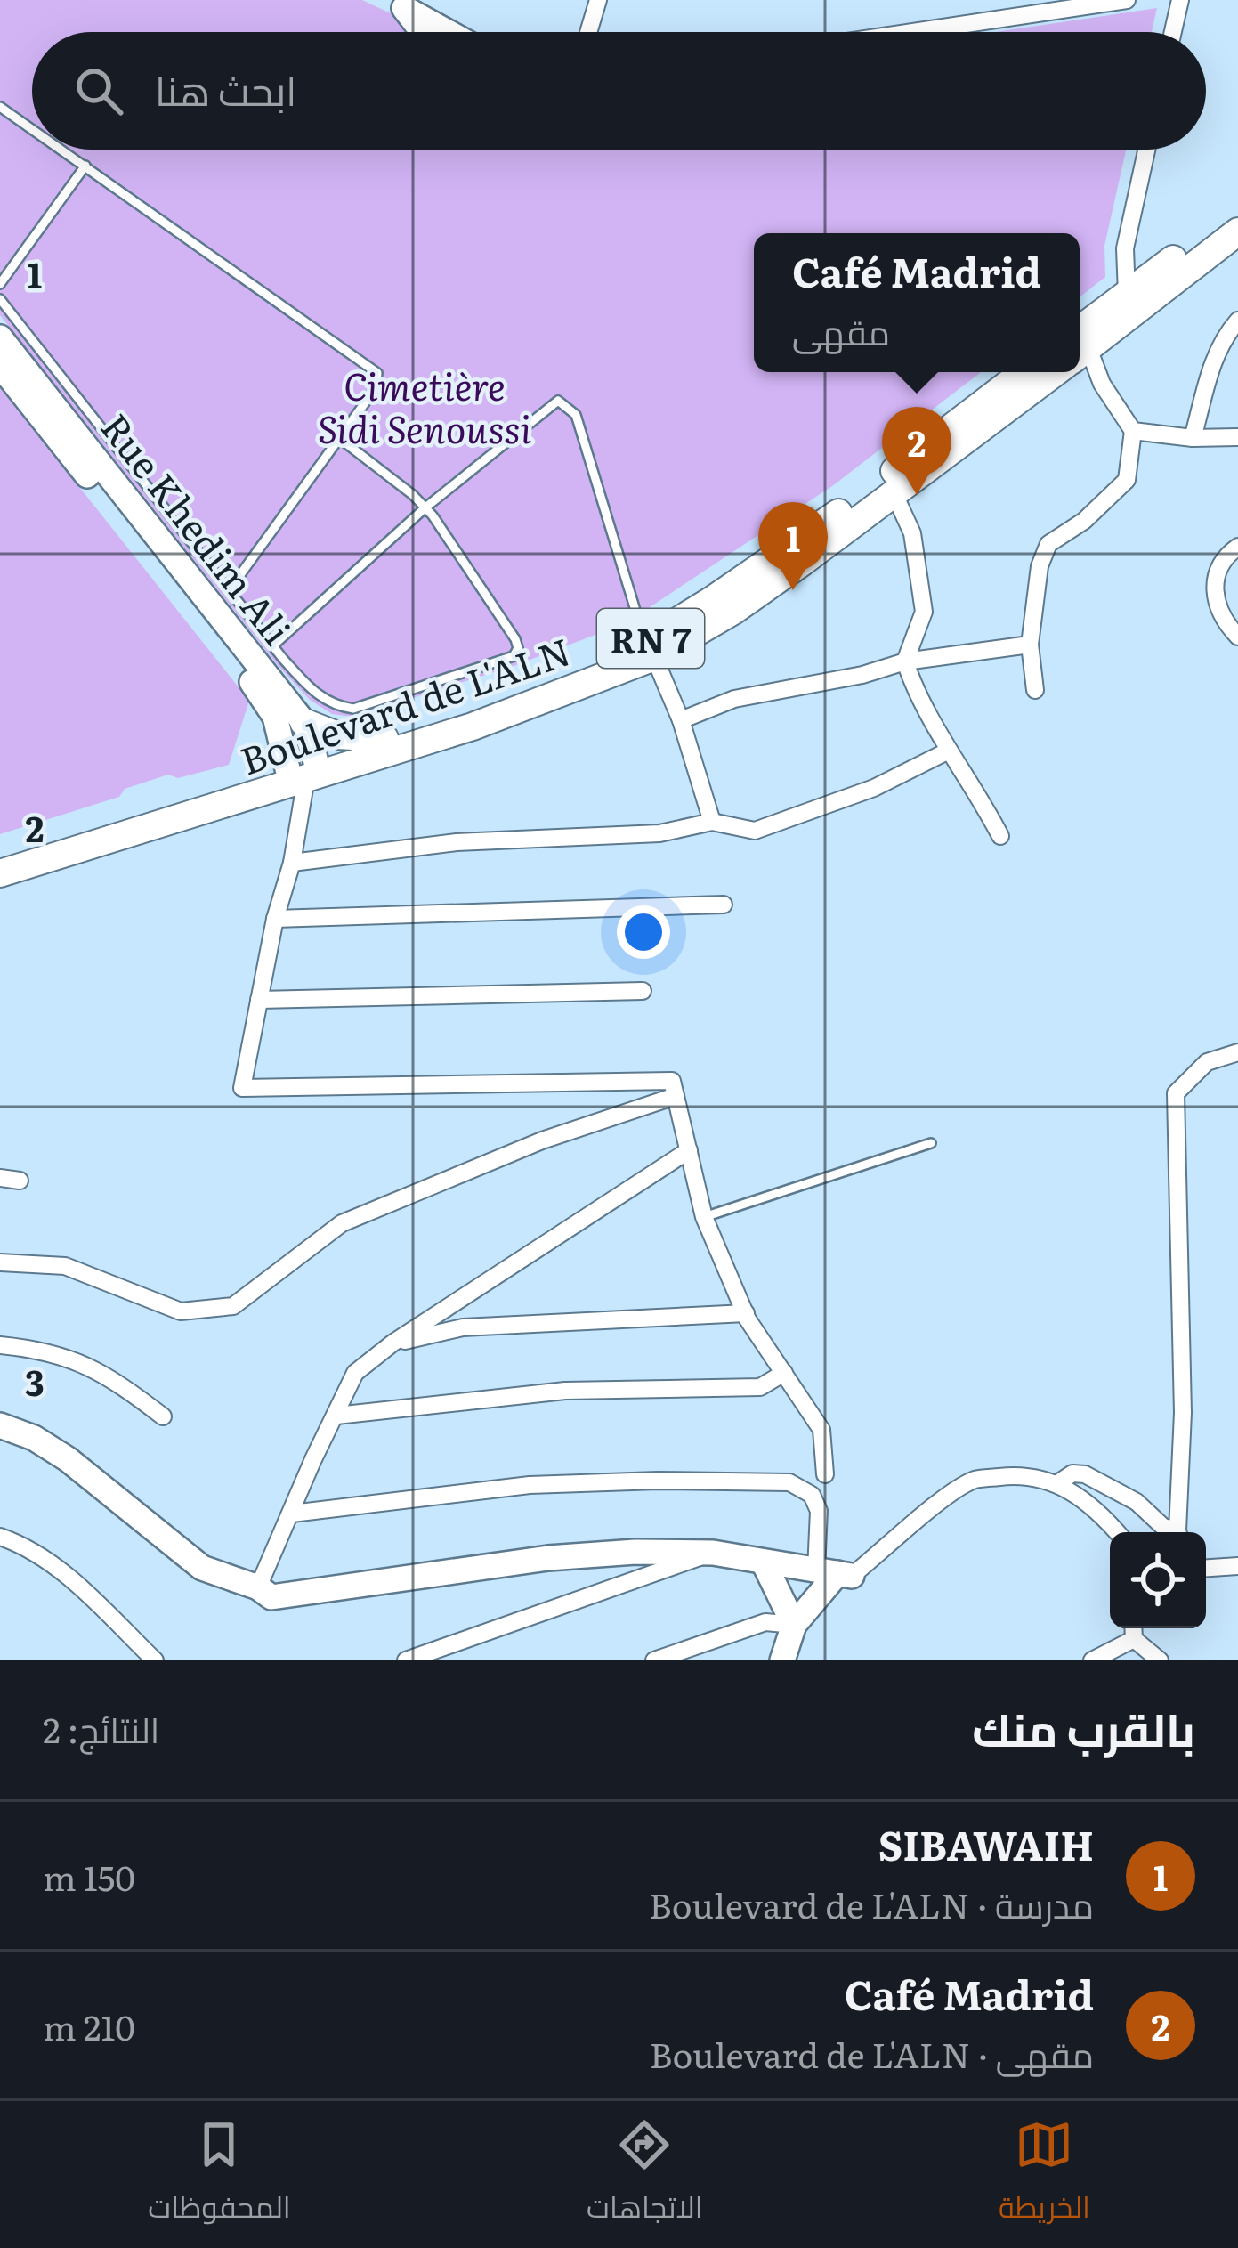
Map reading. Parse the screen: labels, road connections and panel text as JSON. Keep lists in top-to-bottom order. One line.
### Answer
{"streets":{"main road":["Rue Khedim Ali","RN 7","Boulevard de L'ALN"]},"crossings":[["Rue Khedim Ali","Boulevard de L'ALN"]],"parks":["Cimetière Sidi Senoussi"],"page":{"search":"ابحث هنا","popup":["Café Madrid","مقهى"],"pins":["2","1"],"heading":["بالقرب منك","النتائج: 2"],"list":[{"mark":"1","name":"SIBAWAIH","note":"مدرسة · Boulevard de L'ALN","value":"150 m"},{"mark":"2","name":"Café Madrid","note":"مقهى · Boulevard de L'ALN","value":"210 m"}],"nav":["الخريطة","الاتجاهات","المحفوظات"]},"grid":{"rows":["1","2","3"]}}
